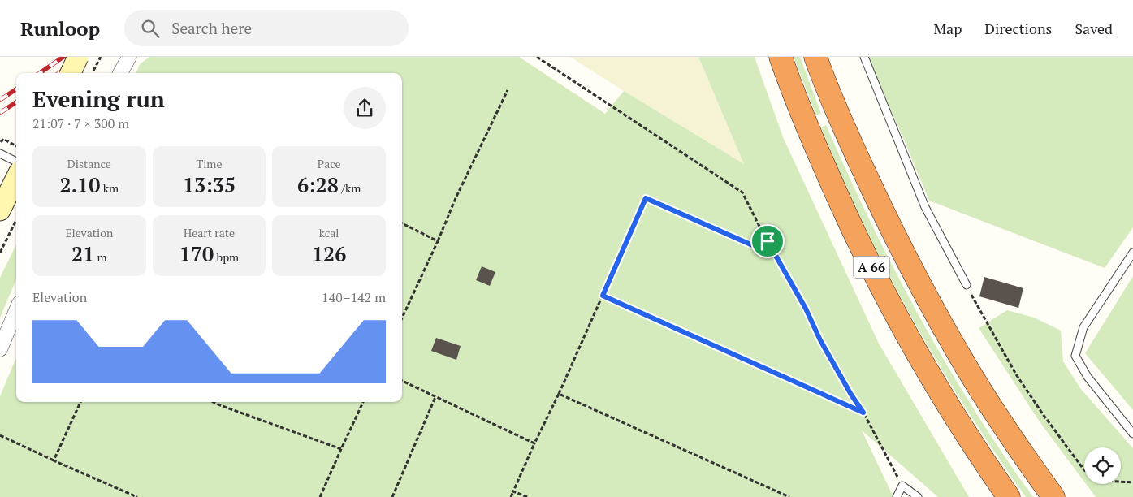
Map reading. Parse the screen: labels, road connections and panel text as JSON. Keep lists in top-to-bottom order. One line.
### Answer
{"streets":{"highway":["A 66"]},"page":{"header":"Runloop","search":"Search here","nav":["Map","Directions","Saved"],"heading":["Evening run","21:07 · 7 × 300 m"],"stats":[["Distance","2.10 km"],["Time","13:35"],["Pace","6:28 /km"],["Elevation","21 m"],["Heart rate","170 bpm"],["kcal","126"]],"chart":["Elevation","140–142 m"]}}
